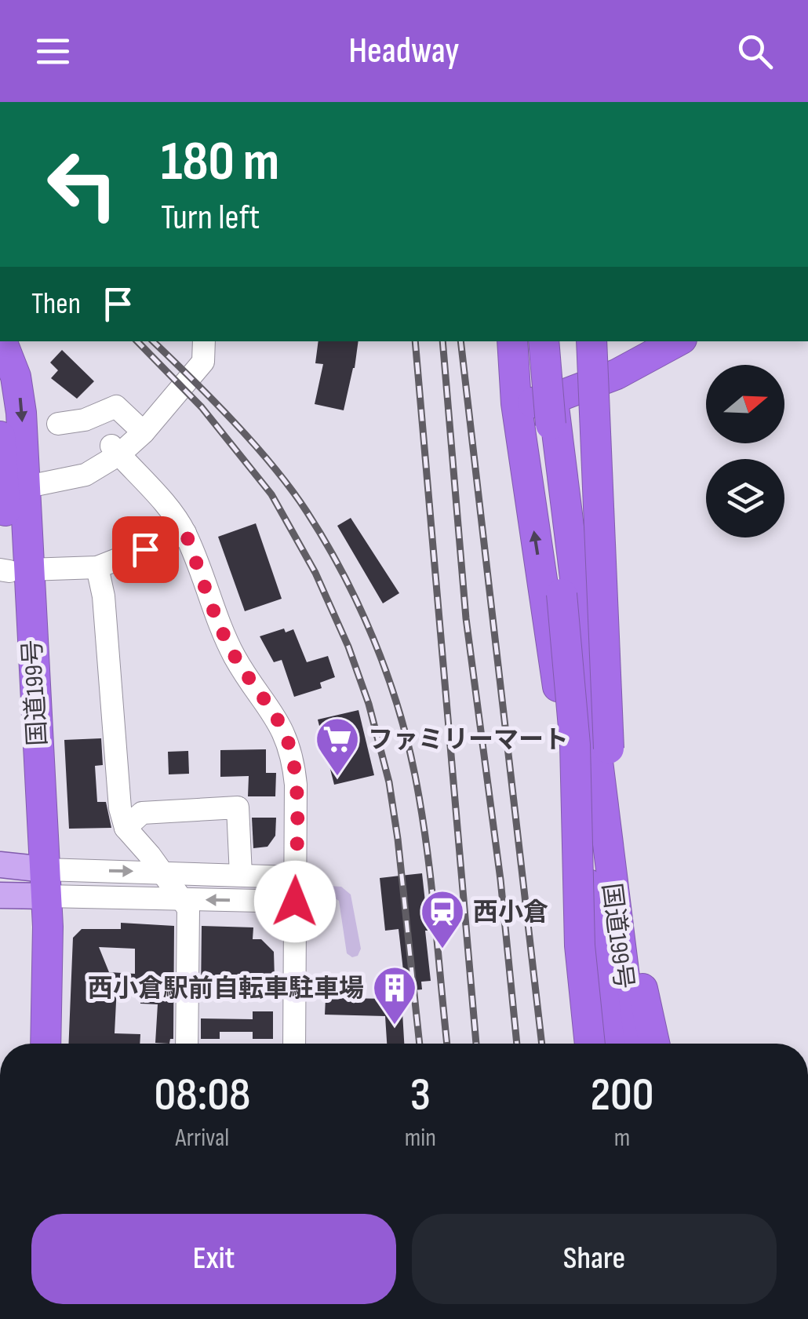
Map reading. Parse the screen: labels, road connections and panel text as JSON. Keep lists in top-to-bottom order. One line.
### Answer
{"streets":{"highway":["国道199号"]},"places":{"supermarket":["ファミリーマート"],"station":["西小倉"],"building":["西小倉駅前自転車駐車場"]},"north":"right","page":{"header":"Headway","turn":["180 m","Turn left"],"then":"Then","eta":["08:08","Arrival","3","min","200","m"],"buttons":["Exit","Share"]}}
